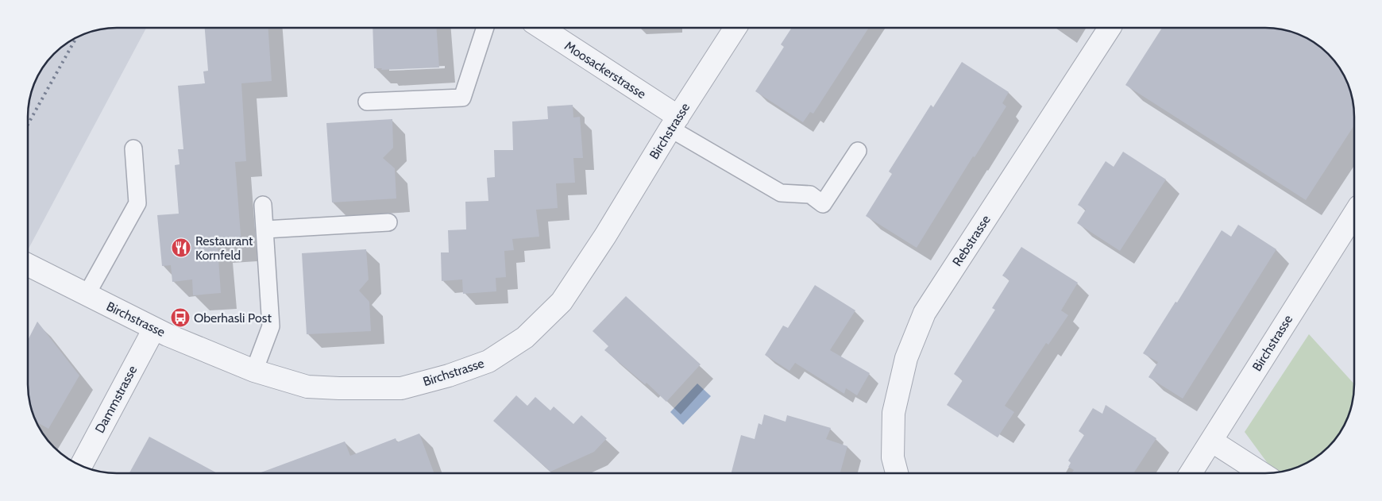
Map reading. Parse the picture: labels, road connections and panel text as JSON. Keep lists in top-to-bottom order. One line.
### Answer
{"streets":{"street":["Moosackerstrasse","Birchstrasse","Rebstrasse","Dammstrasse"]},"crossings":[["Moosackerstrasse","Birchstrasse"],["Birchstrasse","Dammstrasse"]],"places":{"restaurant":["Restaurant Kornfeld"],"bus stop":["Oberhasli Post"]}}
